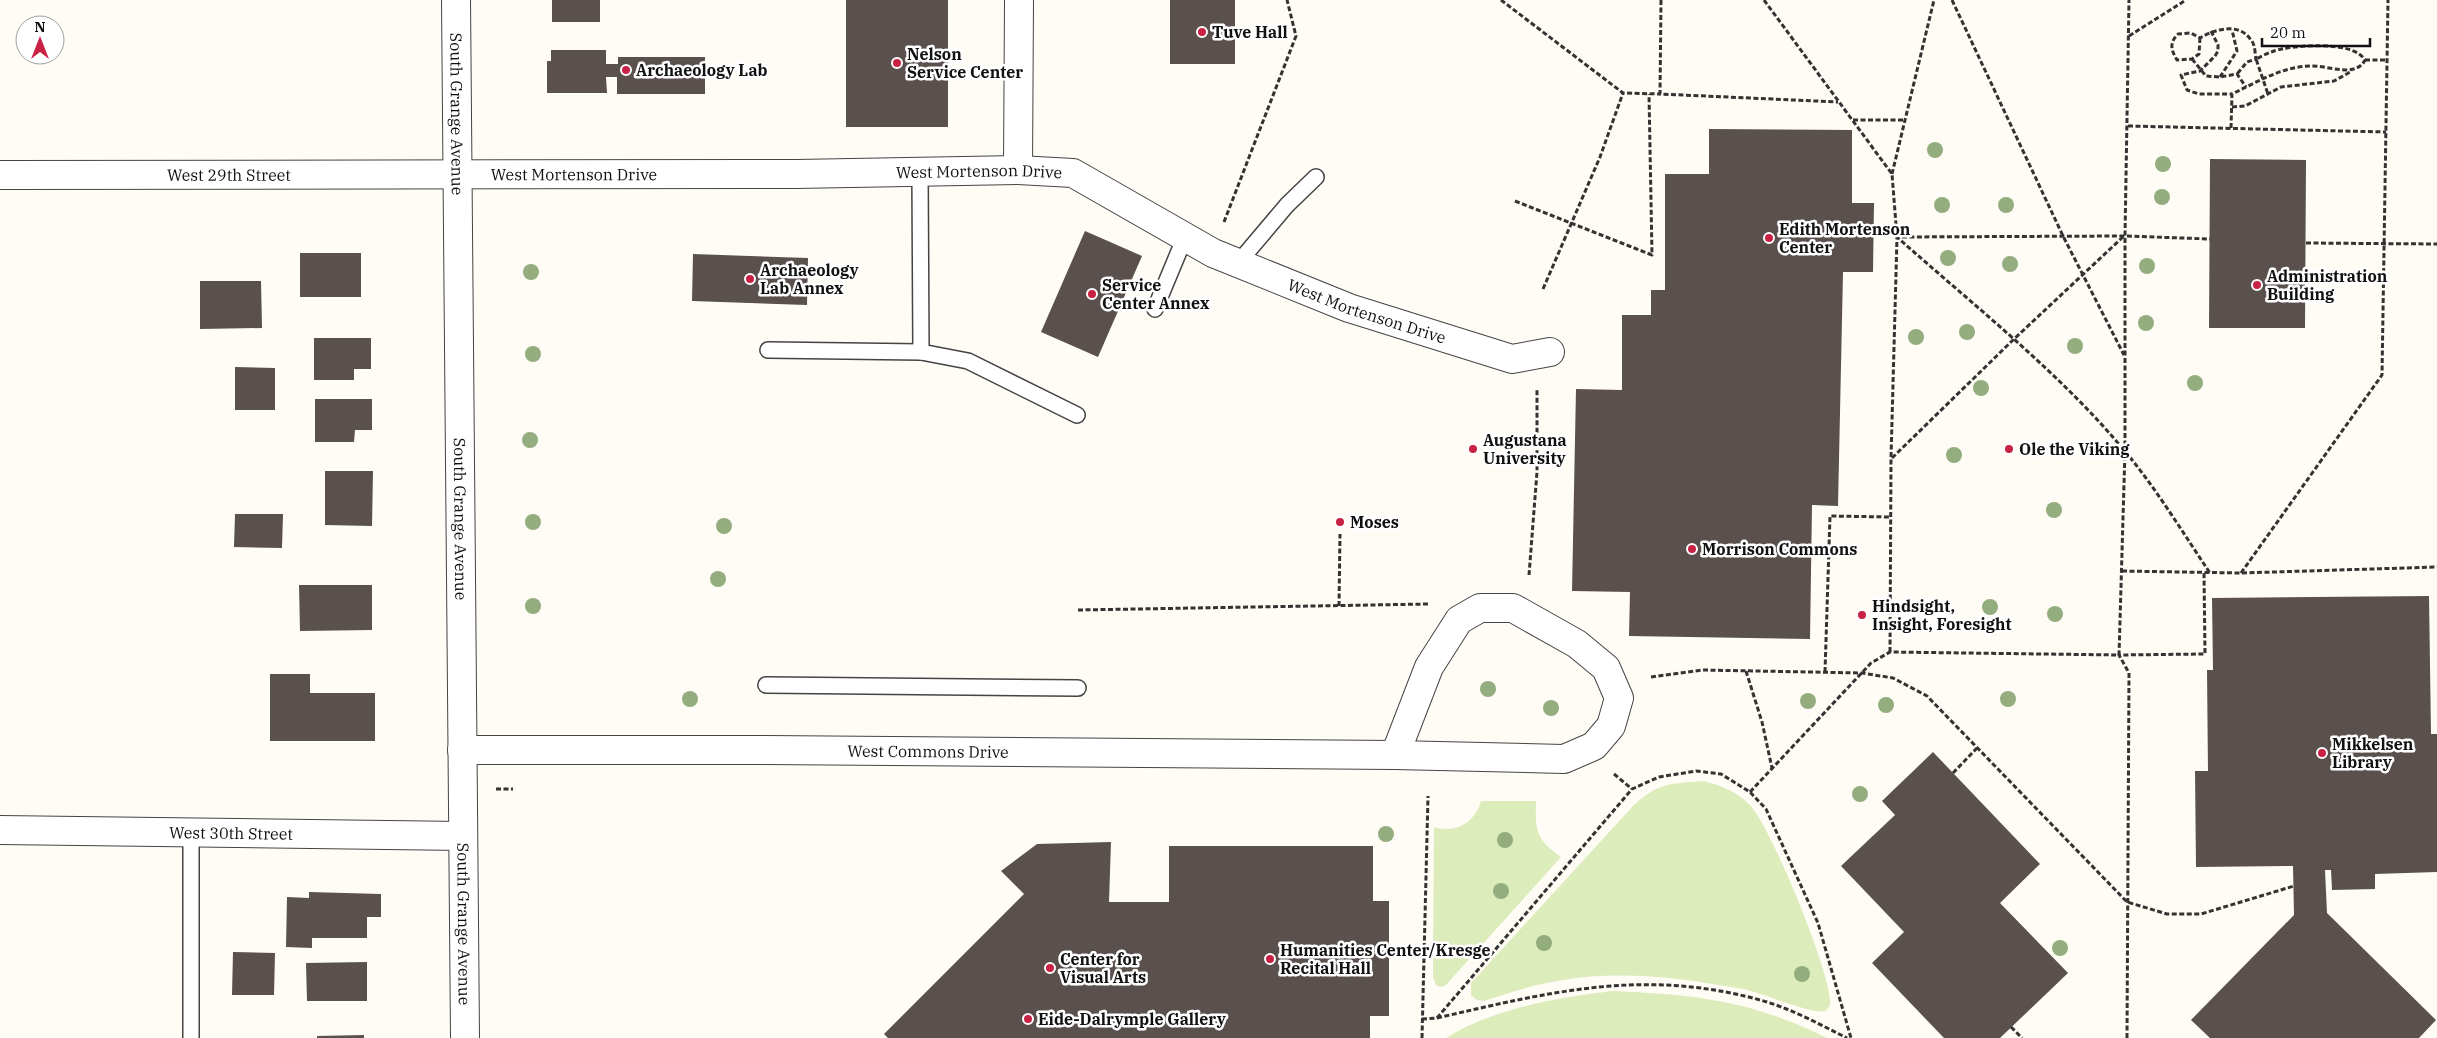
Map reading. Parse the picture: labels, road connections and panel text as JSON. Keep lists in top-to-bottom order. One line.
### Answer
{"streets":{"street":["South Grange Avenue","West Mortenson Drive","West 29th Street","West Commons Drive","West 30th Street"]},"crossings":[["South Grange Avenue","West Mortenson Drive"],["South Grange Avenue","West 29th Street"],["South Grange Avenue","West Commons Drive"],["South Grange Avenue","West 30th Street"],["West Mortenson Drive","West 29th Street"]],"places":["Tuve Hall","Nelson Service Center","Archaeology Lab","Edith Mortenson Center","Archaeology Lab Annex","Administration Building","Service Center Annex","Augustana University","Ole the Viking","Moses","Morrison Commons","Hindsight, Insight, Foresight","Mikkelsen Library","Humanities Center/Kresge Recital Hall","Center for Visual Arts","Eide-Dalrymple Gallery"],"scale_bar":"20 m","north":"top"}
